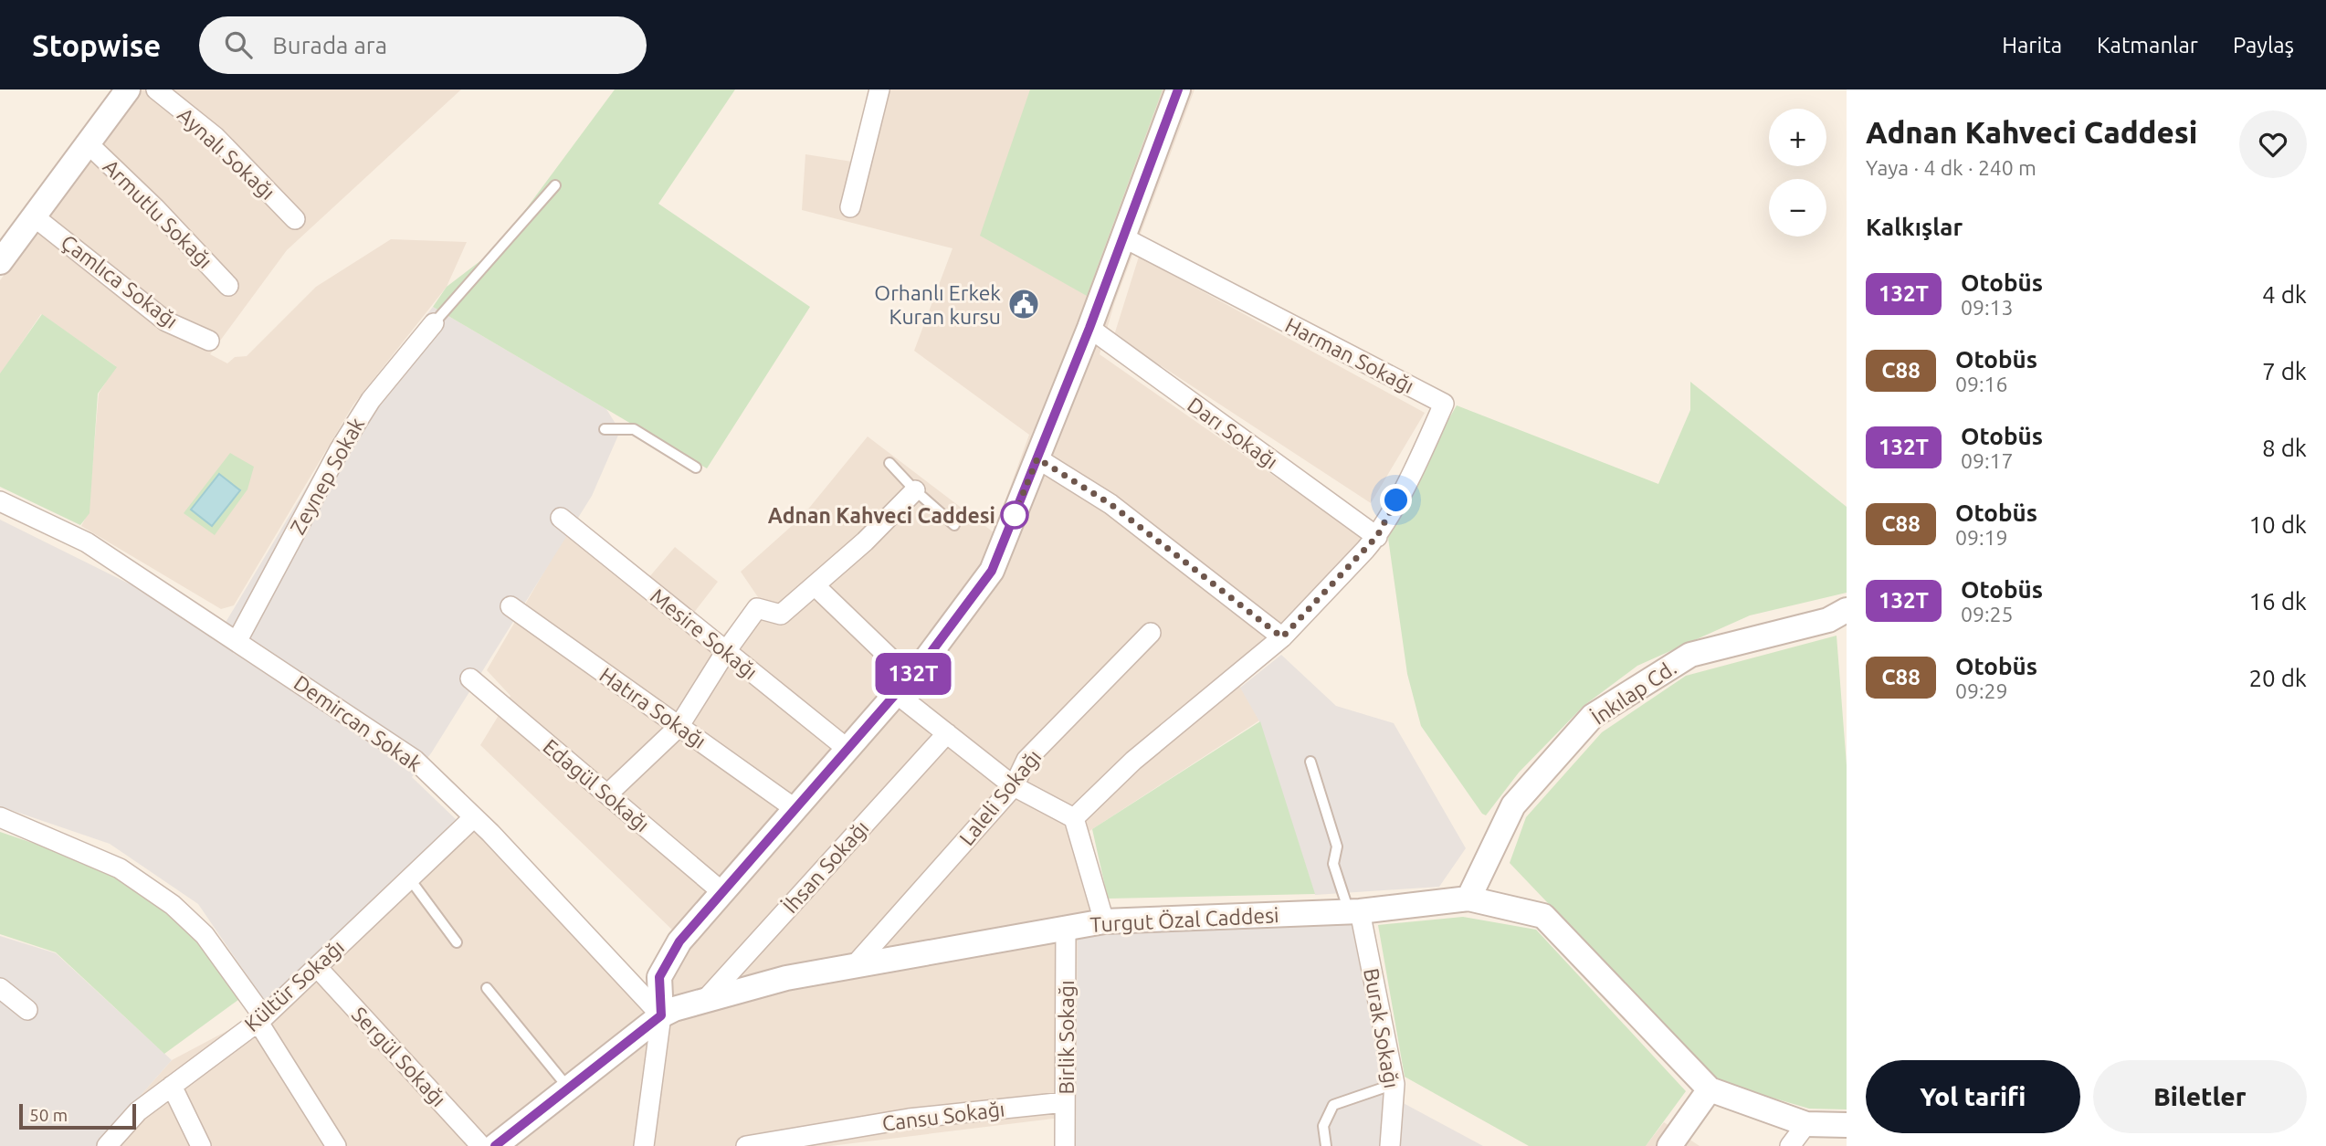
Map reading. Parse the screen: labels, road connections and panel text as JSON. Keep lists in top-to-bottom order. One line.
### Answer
{"streets":{"street":["Aynalı Sokağı","Armutlu Sokağı","Çamlıca Sokağı","Harman Sokağı","Darı Sokağı","Zeynep Sokak","Mesire Sokağı","İnkılap Cd.","Hatıra Sokağı","Demircan Sokak","Edagül Sokağı","Laleli Sokağı","İhsan Sokağı","Turgut Özal Caddesi","Kültür Sokağı","Burak Sokağı","Birlik Sokağı","Sergül Sokağı","Cansu Sokağı"]},"crossings":[["Harman Sokağı","Darı Sokağı"],["Zeynep Sokak","Demircan Sokak"],["İnkılap Cd.","Turgut Özal Caddesi"],["Demircan Sokak","Turgut Özal Caddesi"],["Demircan Sokak","Kültür Sokağı"],["Laleli Sokağı","Turgut Özal Caddesi"],["İhsan Sokağı","Turgut Özal Caddesi"],["Turgut Özal Caddesi","Burak Sokağı"],["Turgut Özal Caddesi","Birlik Sokağı"],["Kültür Sokağı","Sergül Sokağı"],["Birlik Sokağı","Cansu Sokağı"]],"places":{"public building":["Orhanlı Erkek Kuran kursu"],"other":["Adnan Kahveci Caddesi"]},"lines":["bus line 132T"],"scale_bar":"50 m","page":{"header":"Stopwise","search":"Burada ara","nav":["Harita","Katmanlar","Paylaş"],"on_map":"132T","heading":[["Adnan Kahveci Caddesi","Yaya · 4 dk · 240 m"],"Kalkışlar"],"map_buttons":["+","−"],"list":[{"mark":"132T","name":"Otobüs","note":"09:13","value":"4 dk"},{"mark":"C88","name":"Otobüs","note":"09:16","value":"7 dk"},{"mark":"132T","name":"Otobüs","note":"09:17","value":"8 dk"},{"mark":"C88","name":"Otobüs","note":"09:19","value":"10 dk"},{"mark":"132T","name":"Otobüs","note":"09:25","value":"16 dk"},{"mark":"C88","name":"Otobüs","note":"09:29","value":"20 dk"}],"buttons":["Yol tarifi","Biletler"],"scale":"50 m"}}
